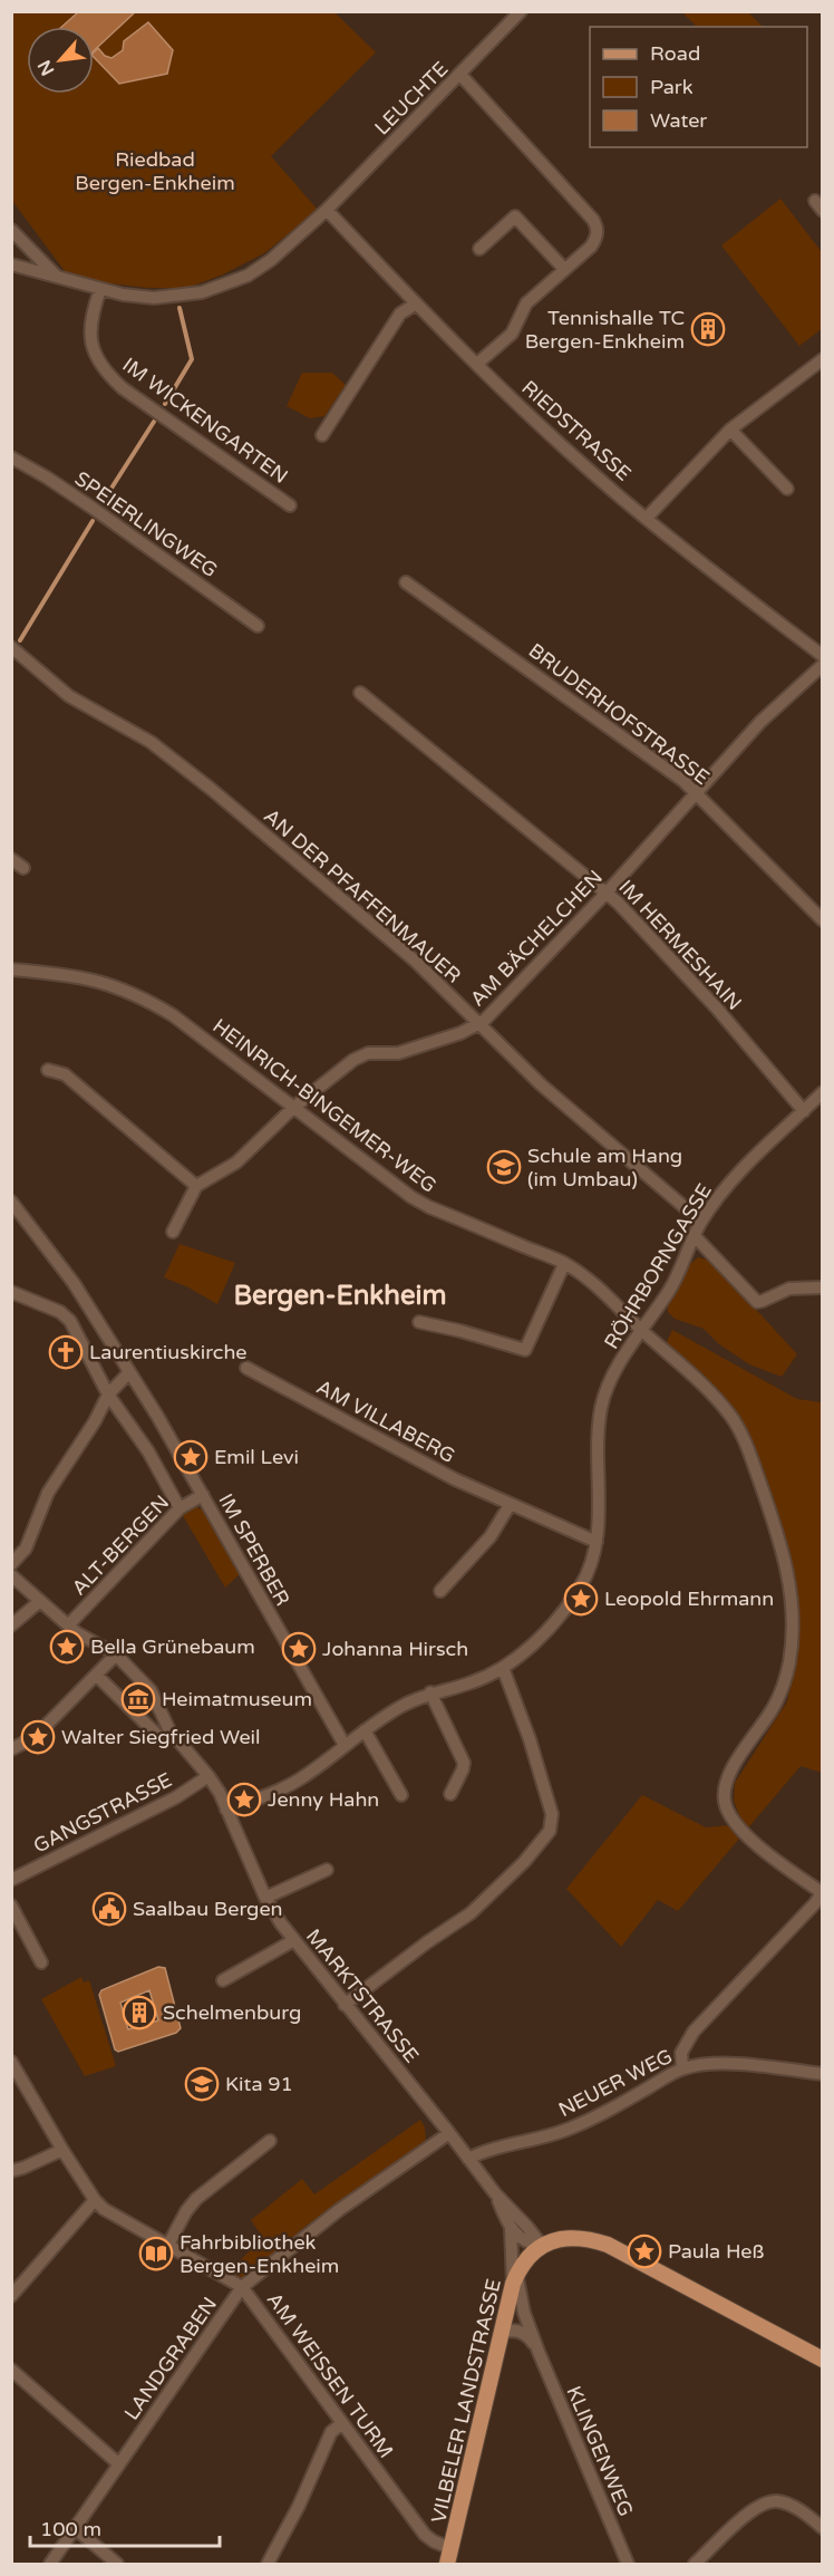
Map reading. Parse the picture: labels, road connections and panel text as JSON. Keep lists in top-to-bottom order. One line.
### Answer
{"streets":{"main road":["VILBELER LANDSTRASSE"],"street":["LEUCHTE","IM WICKENGARTEN","RIEDSTRASSE","SPEIERLINGWEG","BRUDERHOFSTRASSE","AN DER PFAFFENMAUER","AM BÄCHELCHEN","IM HERMESHAIN","HEINRICH-BINGEMER-WEG","RÖHRBORNGASSE","AM VILLABERG","ALT-BERGEN","IM SPERBER","GANGSTRASSE","MARKTSTRASSE","NEUER WEG","LANDGRABEN","AM WEISSEN TURM","KLINGENWEG"]},"crossings":[["LEUCHTE","IM WICKENGARTEN"],["LEUCHTE","RIEDSTRASSE"],["BRUDERHOFSTRASSE","AM BÄCHELCHEN"],["AN DER PFAFFENMAUER","AM BÄCHELCHEN"],["AN DER PFAFFENMAUER","RÖHRBORNGASSE"],["AM BÄCHELCHEN","IM HERMESHAIN"],["AM BÄCHELCHEN","HEINRICH-BINGEMER-WEG"],["IM HERMESHAIN","RÖHRBORNGASSE"],["HEINRICH-BINGEMER-WEG","RÖHRBORNGASSE"],["RÖHRBORNGASSE","AM VILLABERG"],["RÖHRBORNGASSE","IM SPERBER"],["RÖHRBORNGASSE","MARKTSTRASSE"],["ALT-BERGEN","IM SPERBER"],["ALT-BERGEN","MARKTSTRASSE"],["GANGSTRASSE","MARKTSTRASSE"],["MARKTSTRASSE","NEUER WEG"],["MARKTSTRASSE","LANDGRABEN"],["MARKTSTRASSE","VILBELER LANDSTRASSE"],["MARKTSTRASSE","KLINGENWEG"],["LANDGRABEN","AM WEISSEN TURM"],["AM WEISSEN TURM","VILBELER LANDSTRASSE"],["VILBELER LANDSTRASSE","KLINGENWEG"]],"districts":["Bergen-Enkheim"],"parks":["Riedbad Bergen-Enkheim"],"places":{"building":["Tennishalle TC Bergen-Enkheim","Schelmenburg"],"school or university":["Schule am Hang (im Umbau)","Kita 91"],"church":["Laurentiuskirche"],"place":["Emil Levi","Leopold Ehrmann","Bella Grünebaum","Johanna Hirsch","Walter Siegfried Weil","Jenny Hahn","Paula Heß"],"museum":["Heimatmuseum"],"public building":["Saalbau Bergen"],"library":["Fahrbibliothek Bergen-Enkheim"]},"legend":["Road","Park","Water"],"scale_bar":"100 m","north":"bottom left"}
